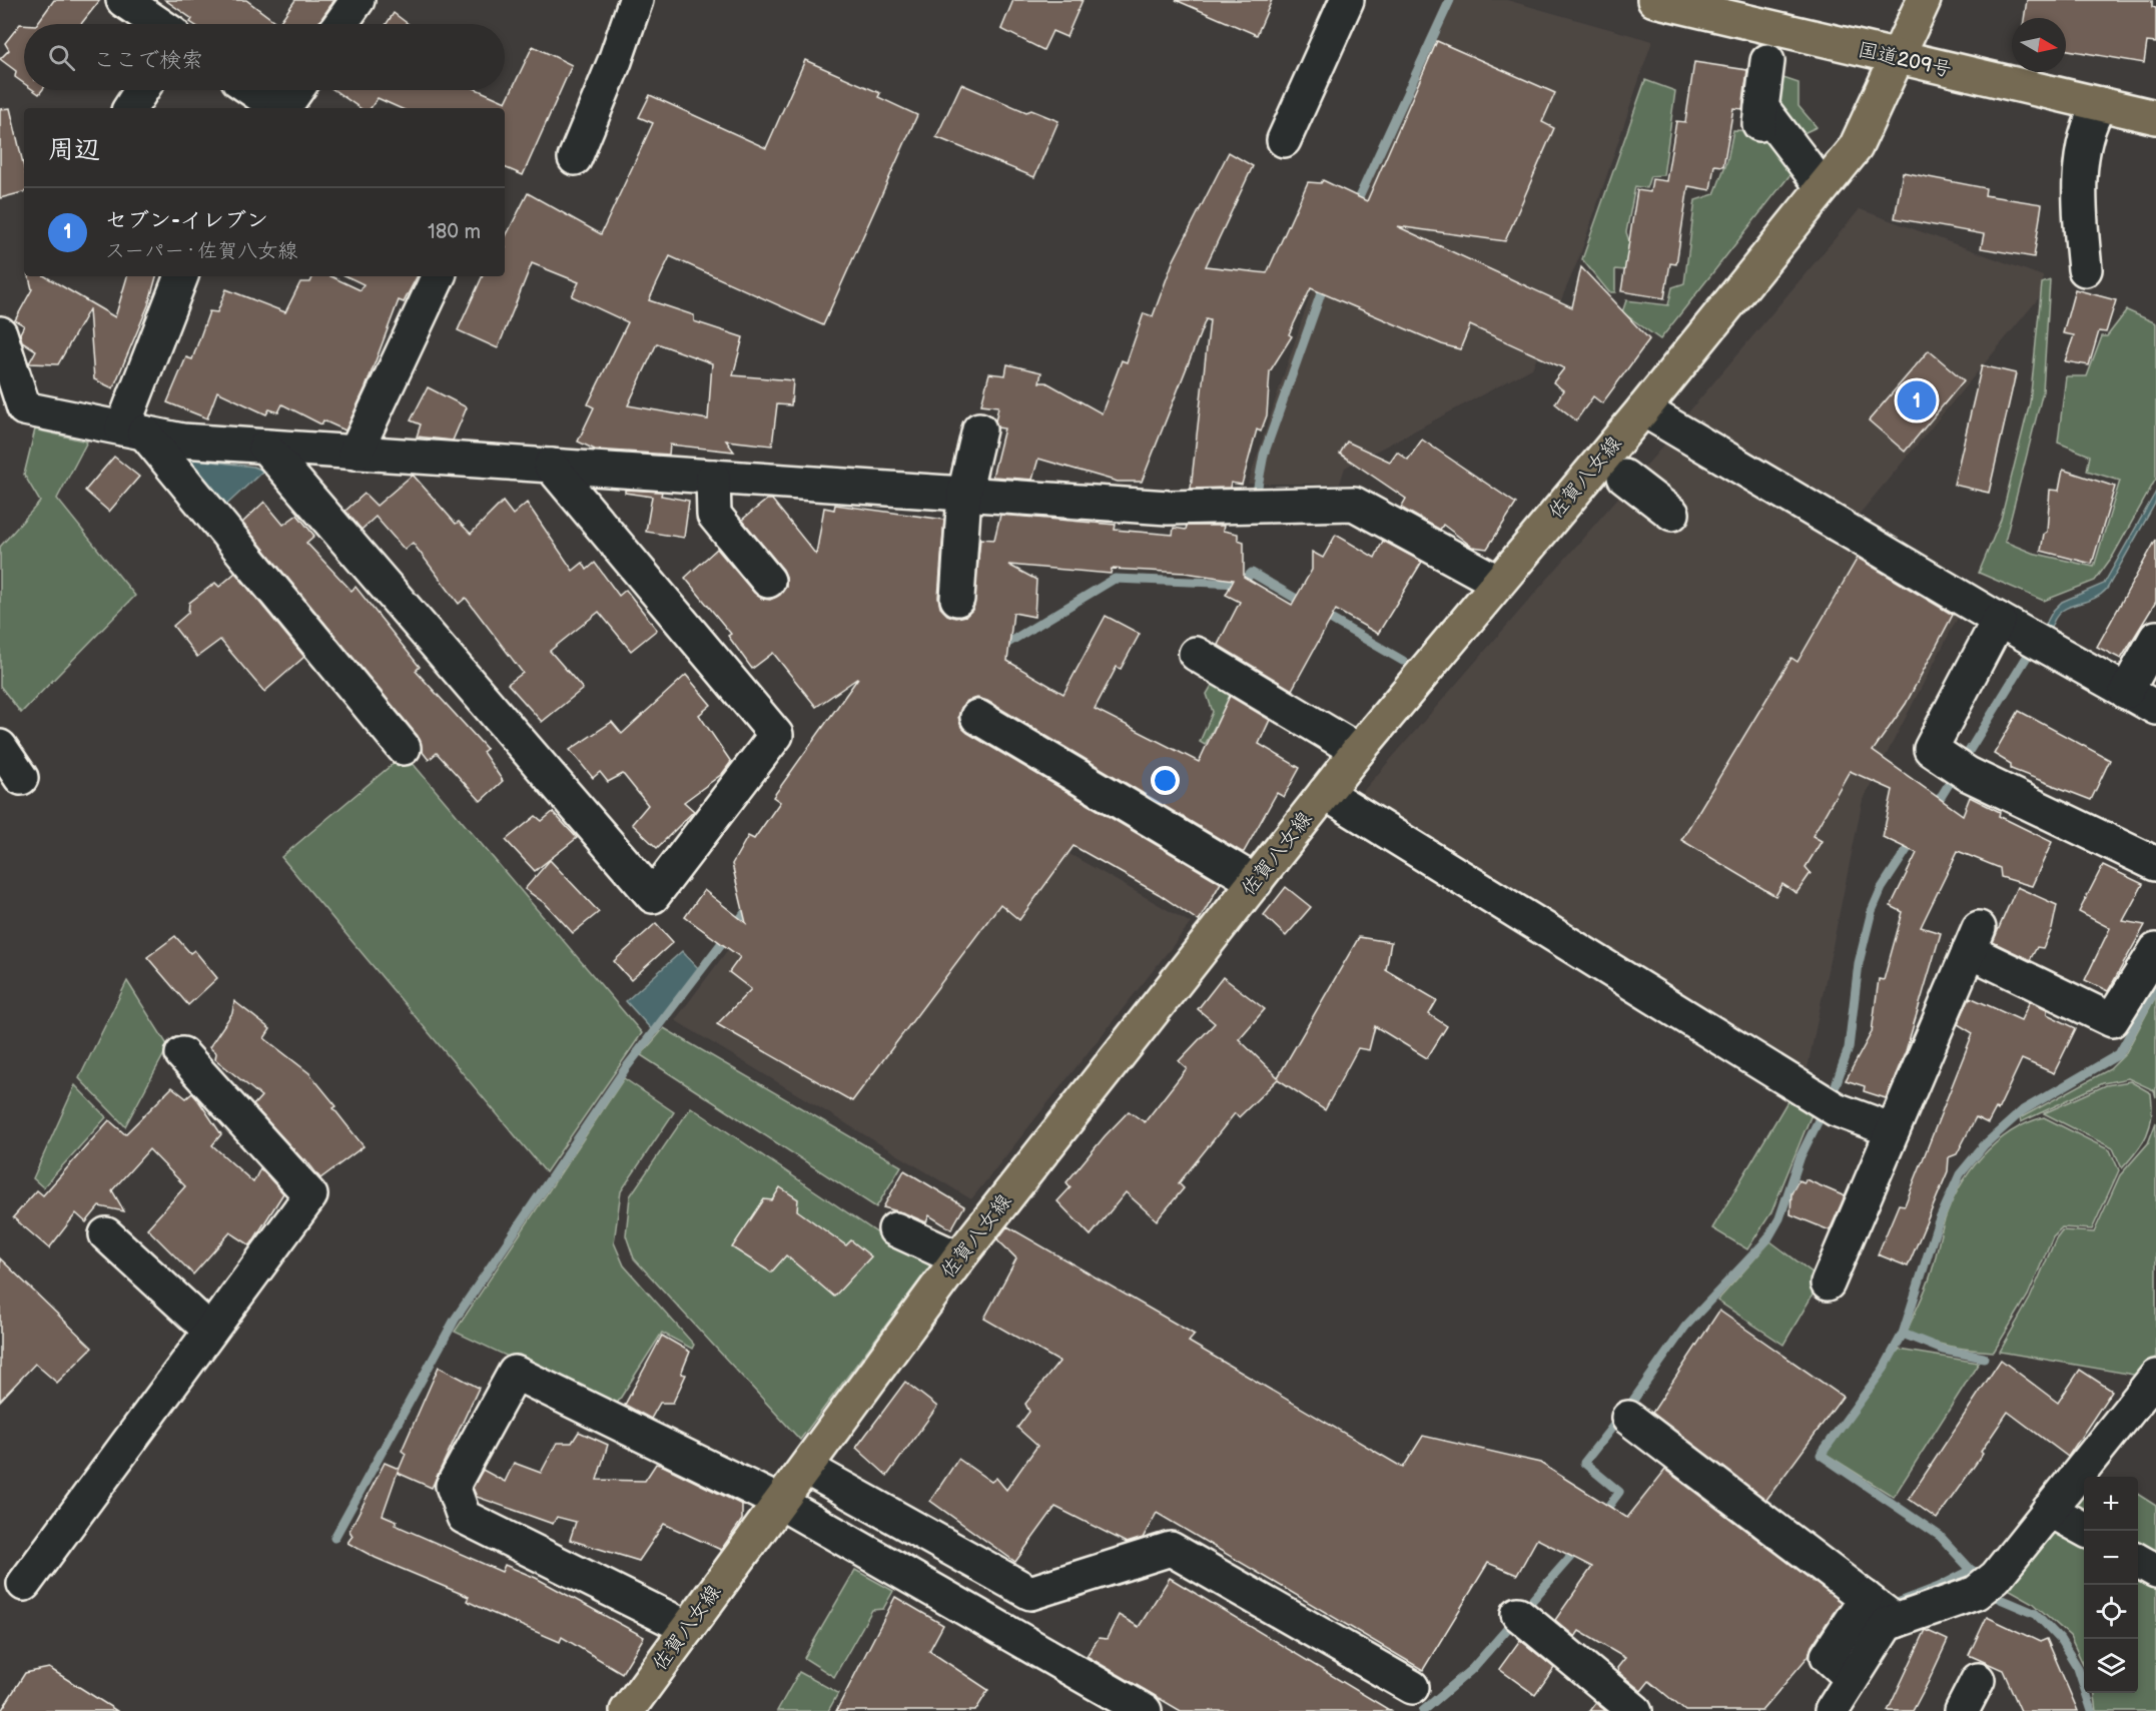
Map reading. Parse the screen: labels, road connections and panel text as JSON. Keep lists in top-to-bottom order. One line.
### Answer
{"streets":{"main road":["国道209号","佐賀八女線"]},"crossings":[["国道209号","佐賀八女線"]],"north":"right","page":{"search":"ここで検索","heading":"周辺","list":[{"mark":"1","name":"セブン-イレブン","note":"スーパー · 佐賀八女線","value":"180 m"}],"pins":"1","map_buttons":["+","−"]}}
